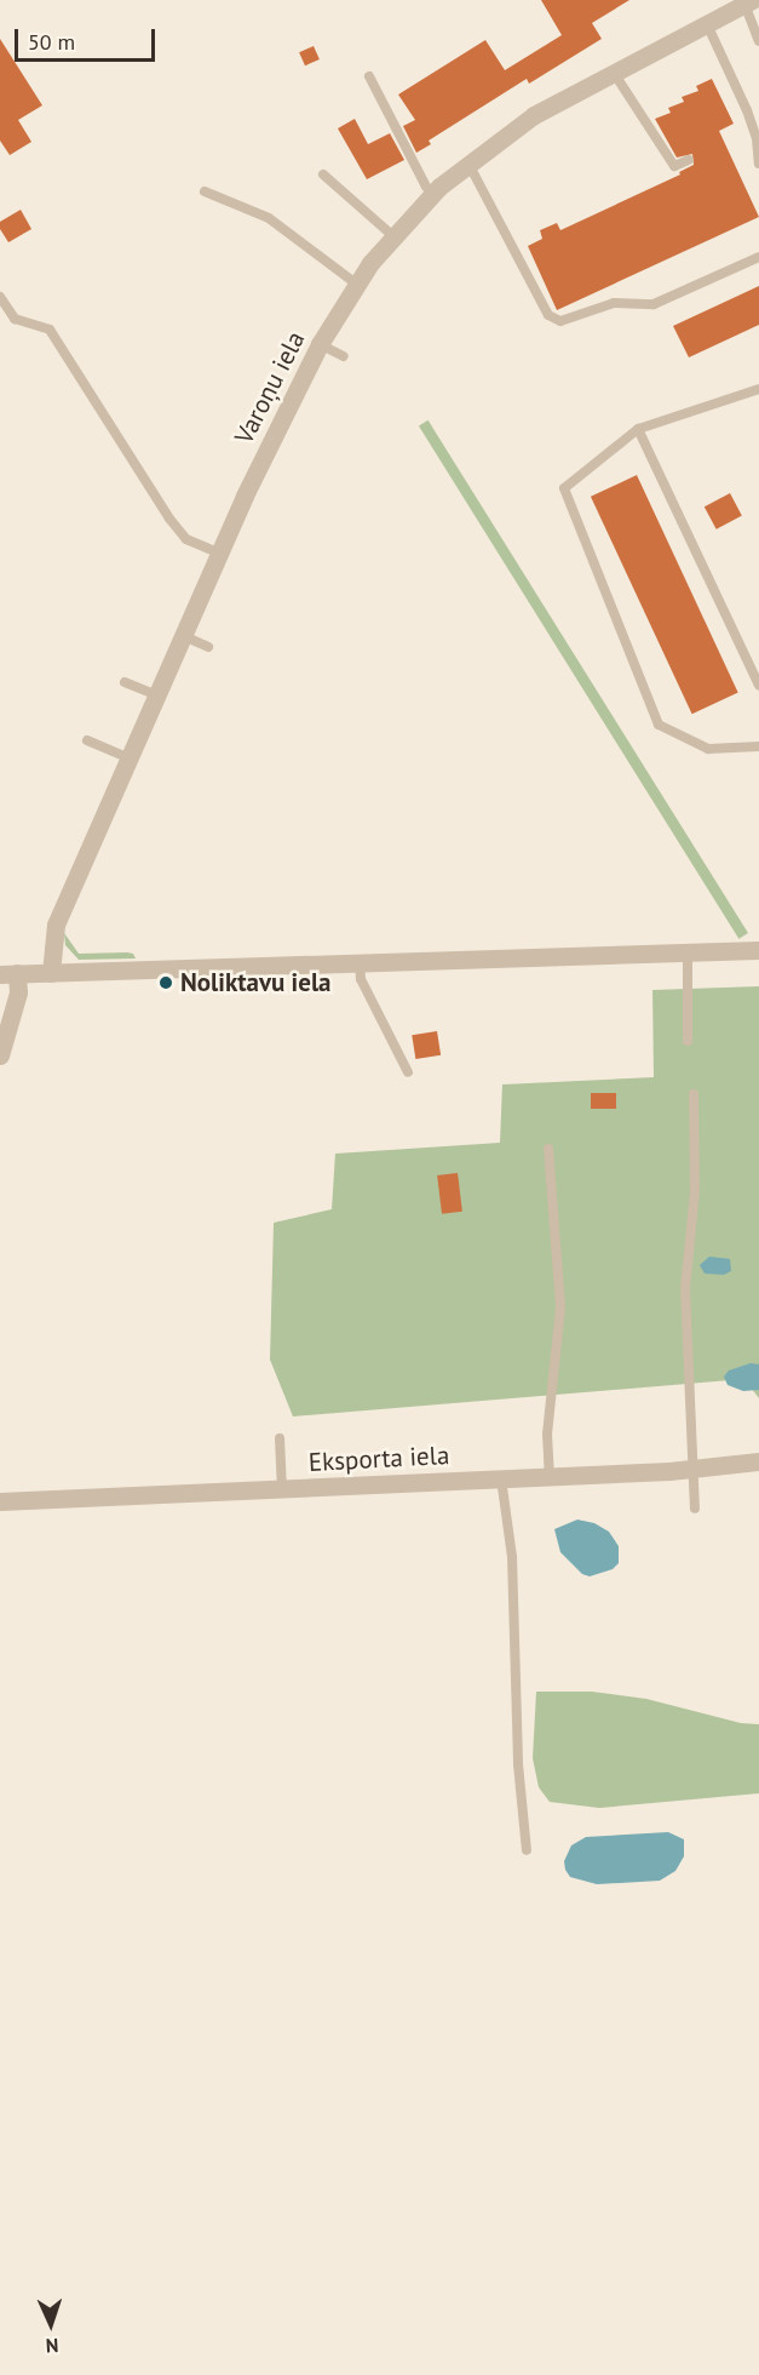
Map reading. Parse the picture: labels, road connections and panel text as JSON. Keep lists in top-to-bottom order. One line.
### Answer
{"streets":{"street":["Varoņu iela","Eksporta iela"]},"places":["Noliktavu iela"],"scale_bar":"50 m","north":"bottom"}
